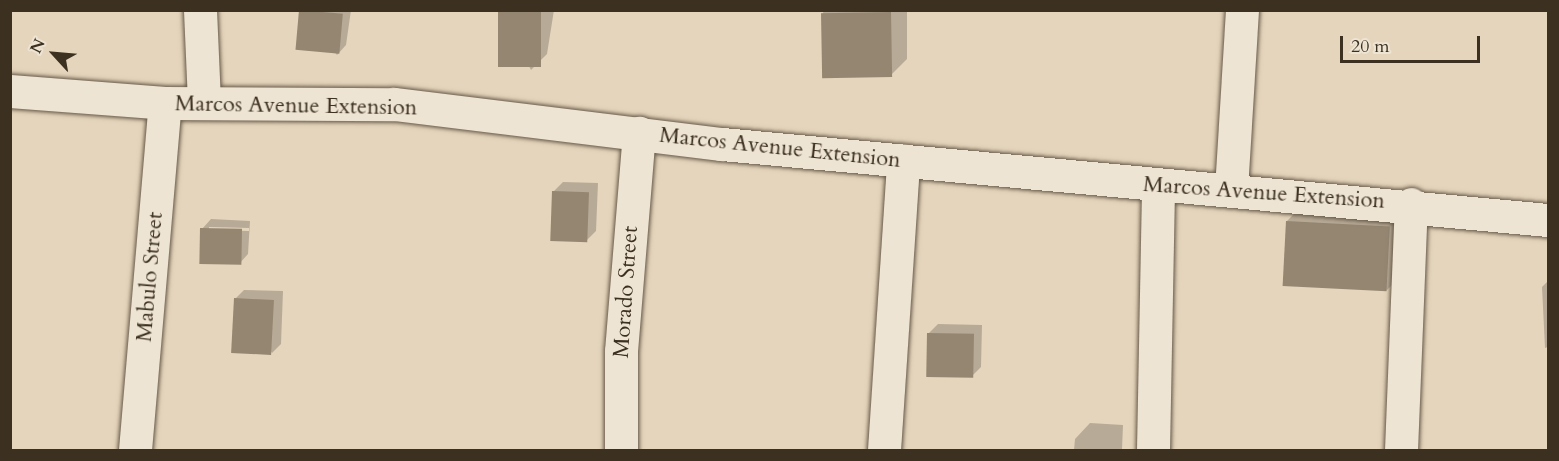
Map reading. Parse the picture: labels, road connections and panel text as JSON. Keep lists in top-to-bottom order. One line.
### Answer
{"streets":{"street":["Marcos Avenue Extension","Mabulo Street","Morado Street"]},"crossings":[["Marcos Avenue Extension","Mabulo Street"],["Marcos Avenue Extension","Morado Street"]],"scale_bar":"20 m","north":"top left"}
